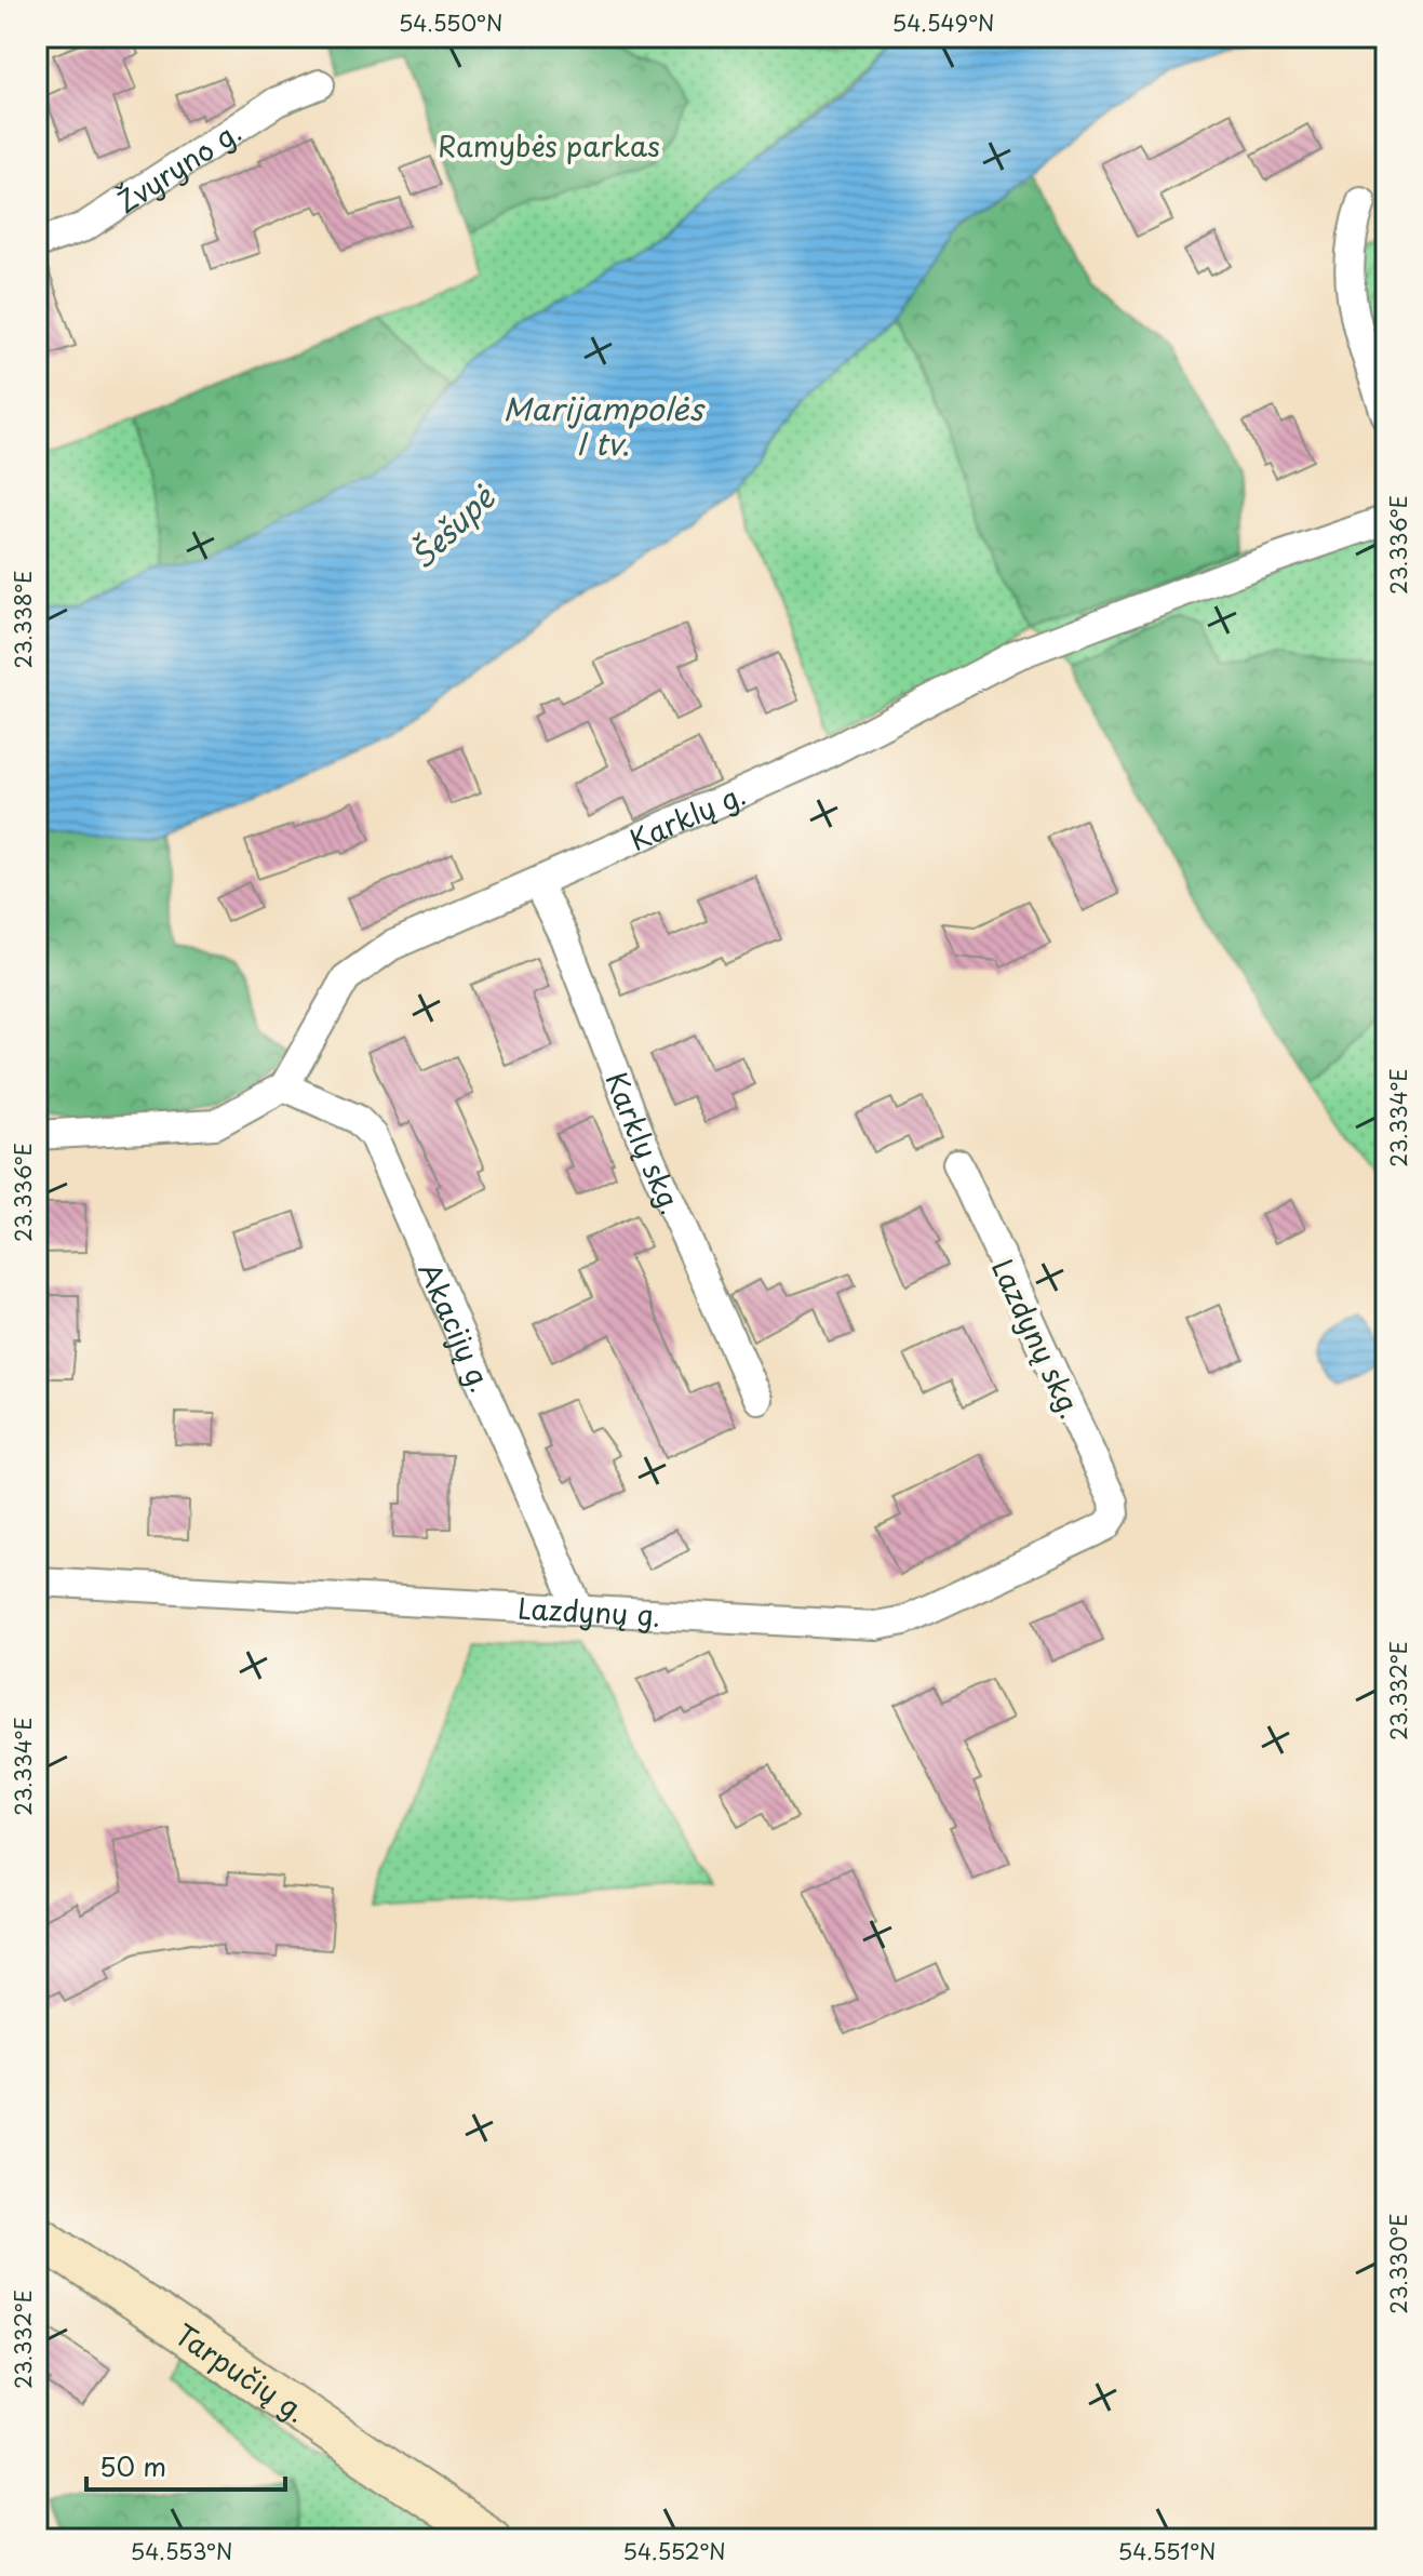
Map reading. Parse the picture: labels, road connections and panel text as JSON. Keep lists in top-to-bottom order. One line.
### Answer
{"streets":{"main road":["Tarpučių g."],"street":["Žvyryno g.","Karklų g.","Karklų skg.","Akacijų g.","Lazdynų skg.","Lazdynų g."]},"crossings":[["Karklų g.","Karklų skg."],["Karklų g.","Akacijų g."],["Akacijų g.","Lazdynų g."],["Lazdynų skg.","Lazdynų g."]],"water":["Marijampolės I tv.","Šešupė"],"parks":["Ramybės parkas"],"scale_bar":"50 m","coordinates":["54.550°N","54.549°N","23.336°E","23.338°E","23.334°E","23.332°E","23.330°E","54.553°N","54.552°N","54.551°N"]}
